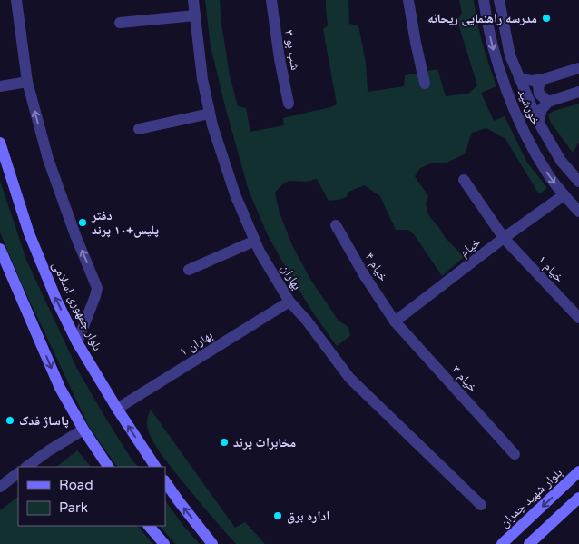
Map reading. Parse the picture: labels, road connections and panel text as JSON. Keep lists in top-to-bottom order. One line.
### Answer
{"streets":{"main road":["بلوار جمهوری اسلامی","بلوار شهید چمران"],"street":["شب بو ۳","خورشید","خیام","خیام ۴","خیام ۱","بهاران","بهاران ۱","خیام ۳"]},"crossings":[["خورشید","خیام"],["خیام","خیام ۴"],["خیام","خیام ۱"],["خیام","خیام ۳"],["خیام ۴","خیام ۳"],["بهاران","بهاران ۱"],["بلوار جمهوری اسلامی","بهاران ۱"]],"places":["مدرسه راهنمایی ریحانه","دفتر پلیس+۱۰ پرند","پاساژ فدک","مخابرات پرند","اداره برق"],"legend":["Road","Park"]}
